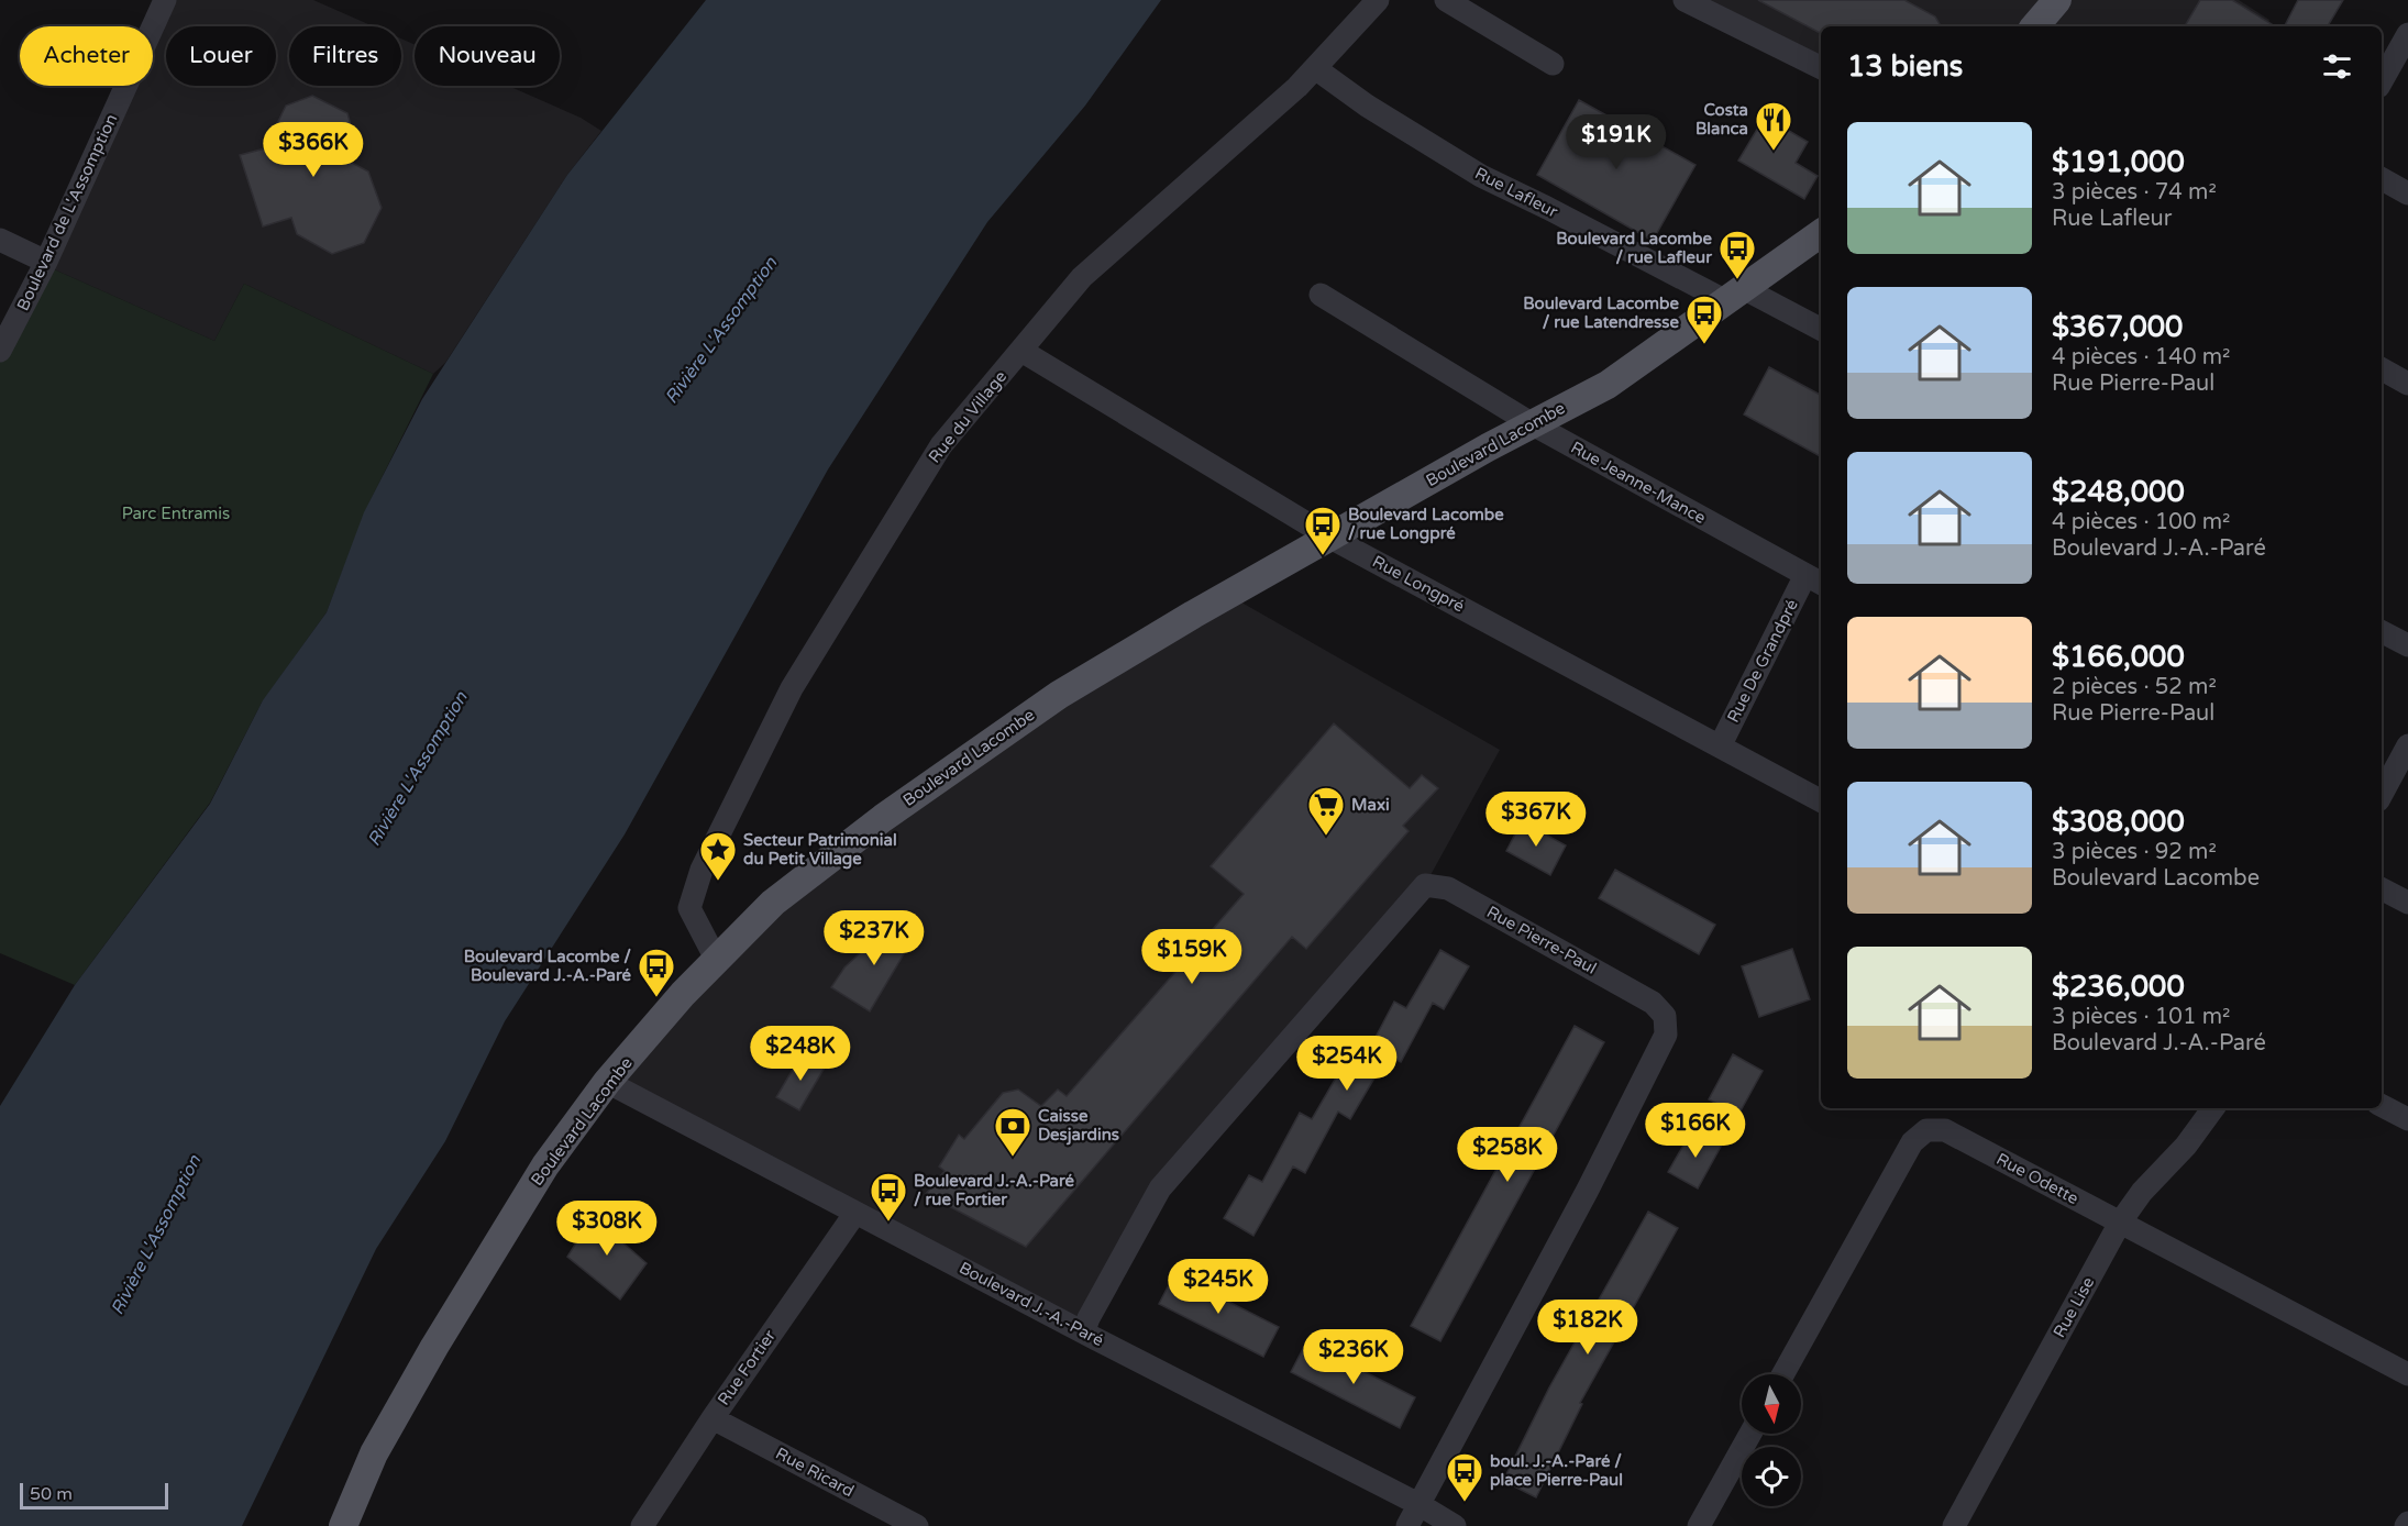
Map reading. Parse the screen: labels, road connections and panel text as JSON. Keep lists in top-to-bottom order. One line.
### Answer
{"streets":{"main road":["Boulevard Lacombe"],"street":["Rue Lafleur","Boulevard de L'Assomption","Rue du Village","Rue Jeanne-Mance","Rue Longpré","Rue De Grandpré","Rue Pierre-Paul","Rue Odette","Boulevard J.-A.-Paré","Rue Lise","Rue Fortier","Rue Ricard"]},"crossings":[["Rue Lafleur","Rue du Village"],["Rue Lafleur","Boulevard Lacombe"],["Rue du Village","Boulevard Lacombe"],["Rue du Village","Rue Longpré"],["Boulevard Lacombe","Rue Jeanne-Mance"],["Boulevard Lacombe","Rue Longpré"],["Boulevard Lacombe","Boulevard J.-A.-Paré"],["Rue Jeanne-Mance","Rue De Grandpré"],["Rue Longpré","Rue De Grandpré"],["Rue Pierre-Paul","Boulevard J.-A.-Paré"],["Rue Odette","Rue Lise"],["Boulevard J.-A.-Paré","Rue Fortier"],["Rue Fortier","Rue Ricard"]],"water":["Rivière L'Assomption"],"parks":["Parc Entramis"],"places":{"restaurant":["Costa Blanca"],"bus stop":["Boulevard Lacombe / rue Lafleur","Boulevard Lacombe / rue Latendresse","Boulevard Lacombe / rue Longpré","Boulevard Lacombe / Boulevard J.-A.-Paré","Boulevard J.-A.-Paré / rue Fortier","boul. J.-A.-Paré / place Pierre-Paul"],"supermarket":["Maxi"],"place":["Secteur Patrimonial du Petit Village"],"bank":["Caisse Desjardins"]},"scale_bar":"50 m","north":"bottom","page":{"chip":["Acheter","Louer","Filtres","Nouveau"],"heading":"13 biens","list":[{"name":"$191,000","note":"3 pièces · 74 m² · Rue Lafleur"},{"name":"$367,000","note":"4 pièces · 140 m² · Rue Pierre-Paul"},{"name":"$248,000","note":"4 pièces · 100 m² · Boulevard J.-A.-Paré"},{"name":"$166,000","note":"2 pièces · 52 m² · Rue Pierre-Paul"},{"name":"$308,000","note":"3 pièces · 92 m² · Boulevard Lacombe"},{"name":"$236,000","note":"3 pièces · 101 m² · Boulevard J.-A.-Paré"}],"price":["$191K","$366K","$367K","$237K","$159K","$248K","$254K","$166K","$258K","$308K","$245K","$182K","$236K"],"scale":"50 m"}}
